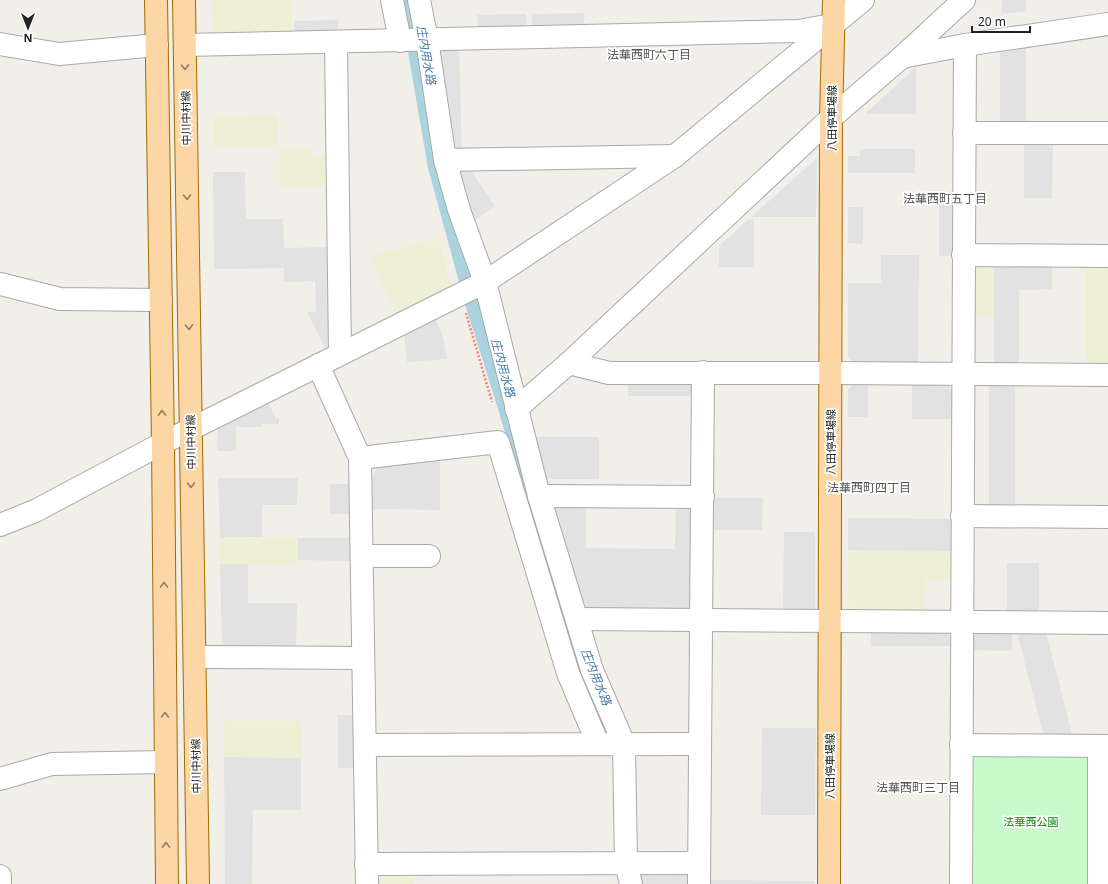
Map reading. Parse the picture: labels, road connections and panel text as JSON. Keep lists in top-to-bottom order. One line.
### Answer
{"streets":{"main road":["中川中村線","八田停車場線"]},"districts":["法華西町六丁目","法華西町五丁目","法華西町四丁目","法華西町三丁目"],"water":["庄内用水路"],"parks":["法華西公園"],"scale_bar":"20 m","north":"bottom"}
